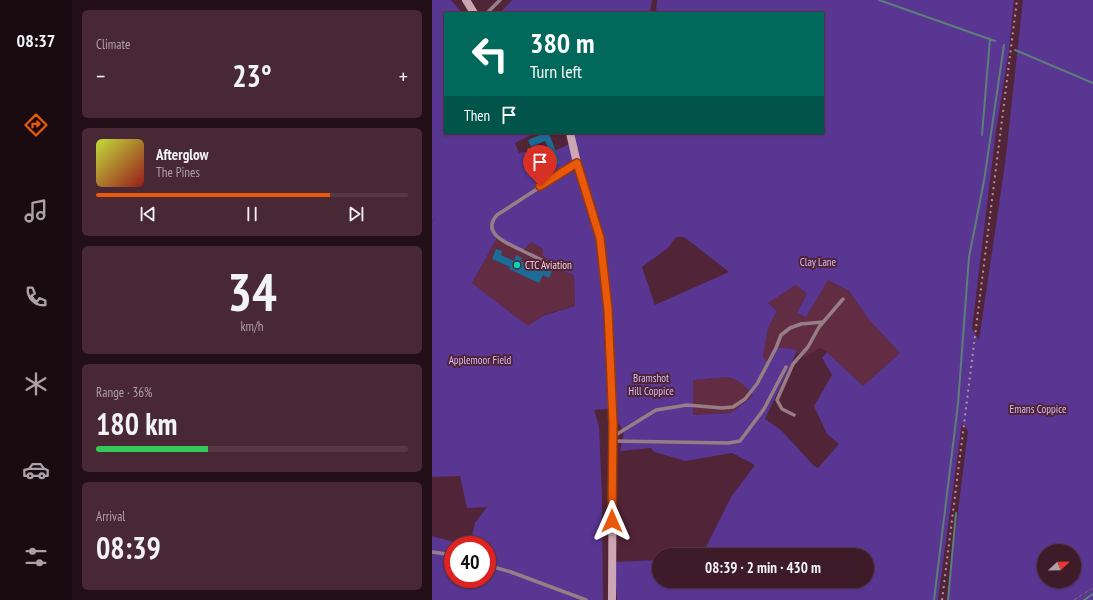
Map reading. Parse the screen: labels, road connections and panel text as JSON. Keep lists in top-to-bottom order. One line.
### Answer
{"parks":["Clay Lane","Applemoor Field","Bramshot Hill Coppice","Emans Coppice"],"places":["CTC Aviation"],"north":"right","page":{"tabs":"08:37","tile":["Climate",["34","km/h"],["Range · 36%","180 km"],["Arrival","08:39"]],"turn":["380 m","Turn left"],"heat":["−","23°","+"],"then":"Then","song":["Afterglow","The Pines"],"limit":"40","trip":"08:39 · 2 min · 430 m"}}
